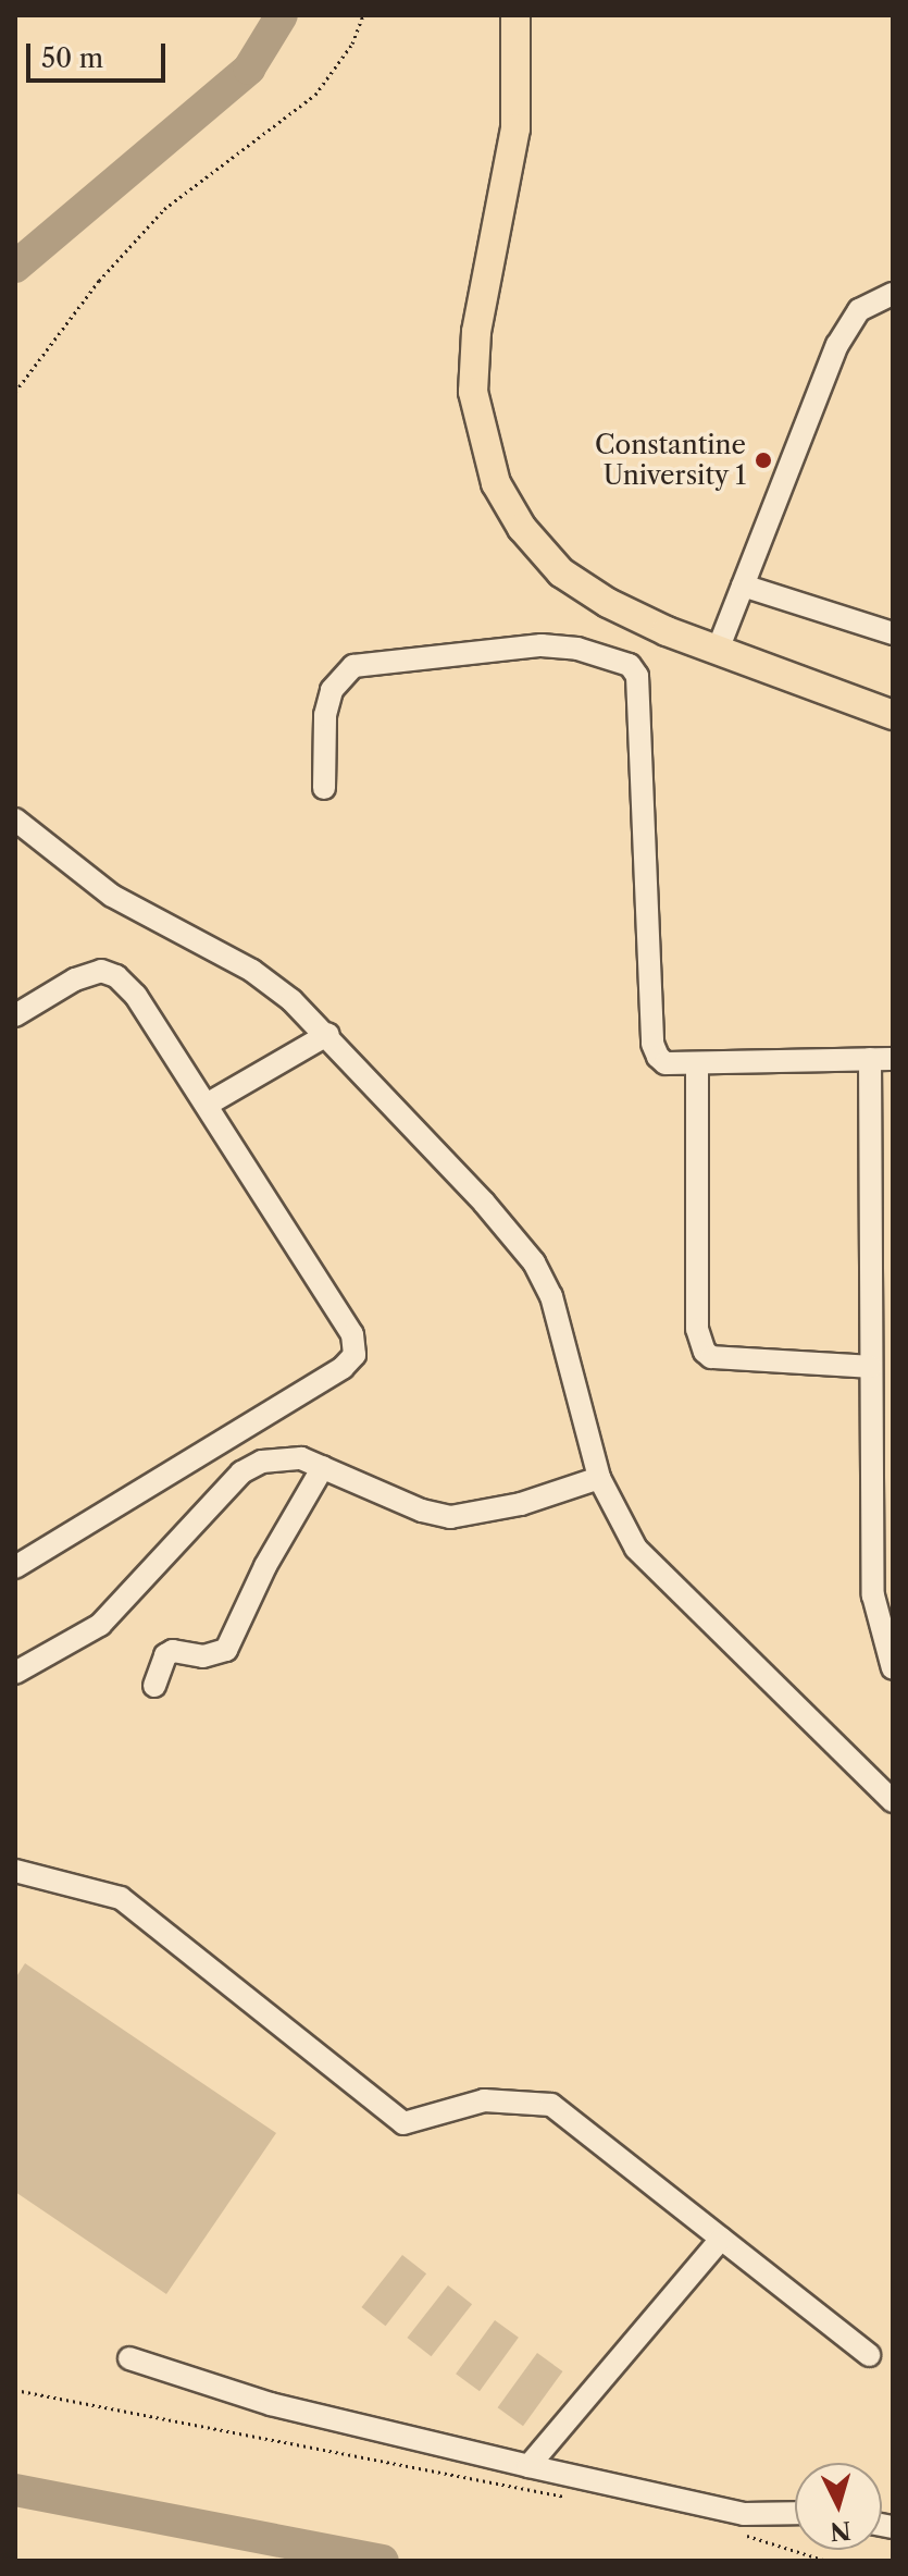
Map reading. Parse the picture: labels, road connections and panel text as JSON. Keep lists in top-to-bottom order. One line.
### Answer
{"places":["Constantine University 1"],"scale_bar":"50 m","north":"bottom"}
